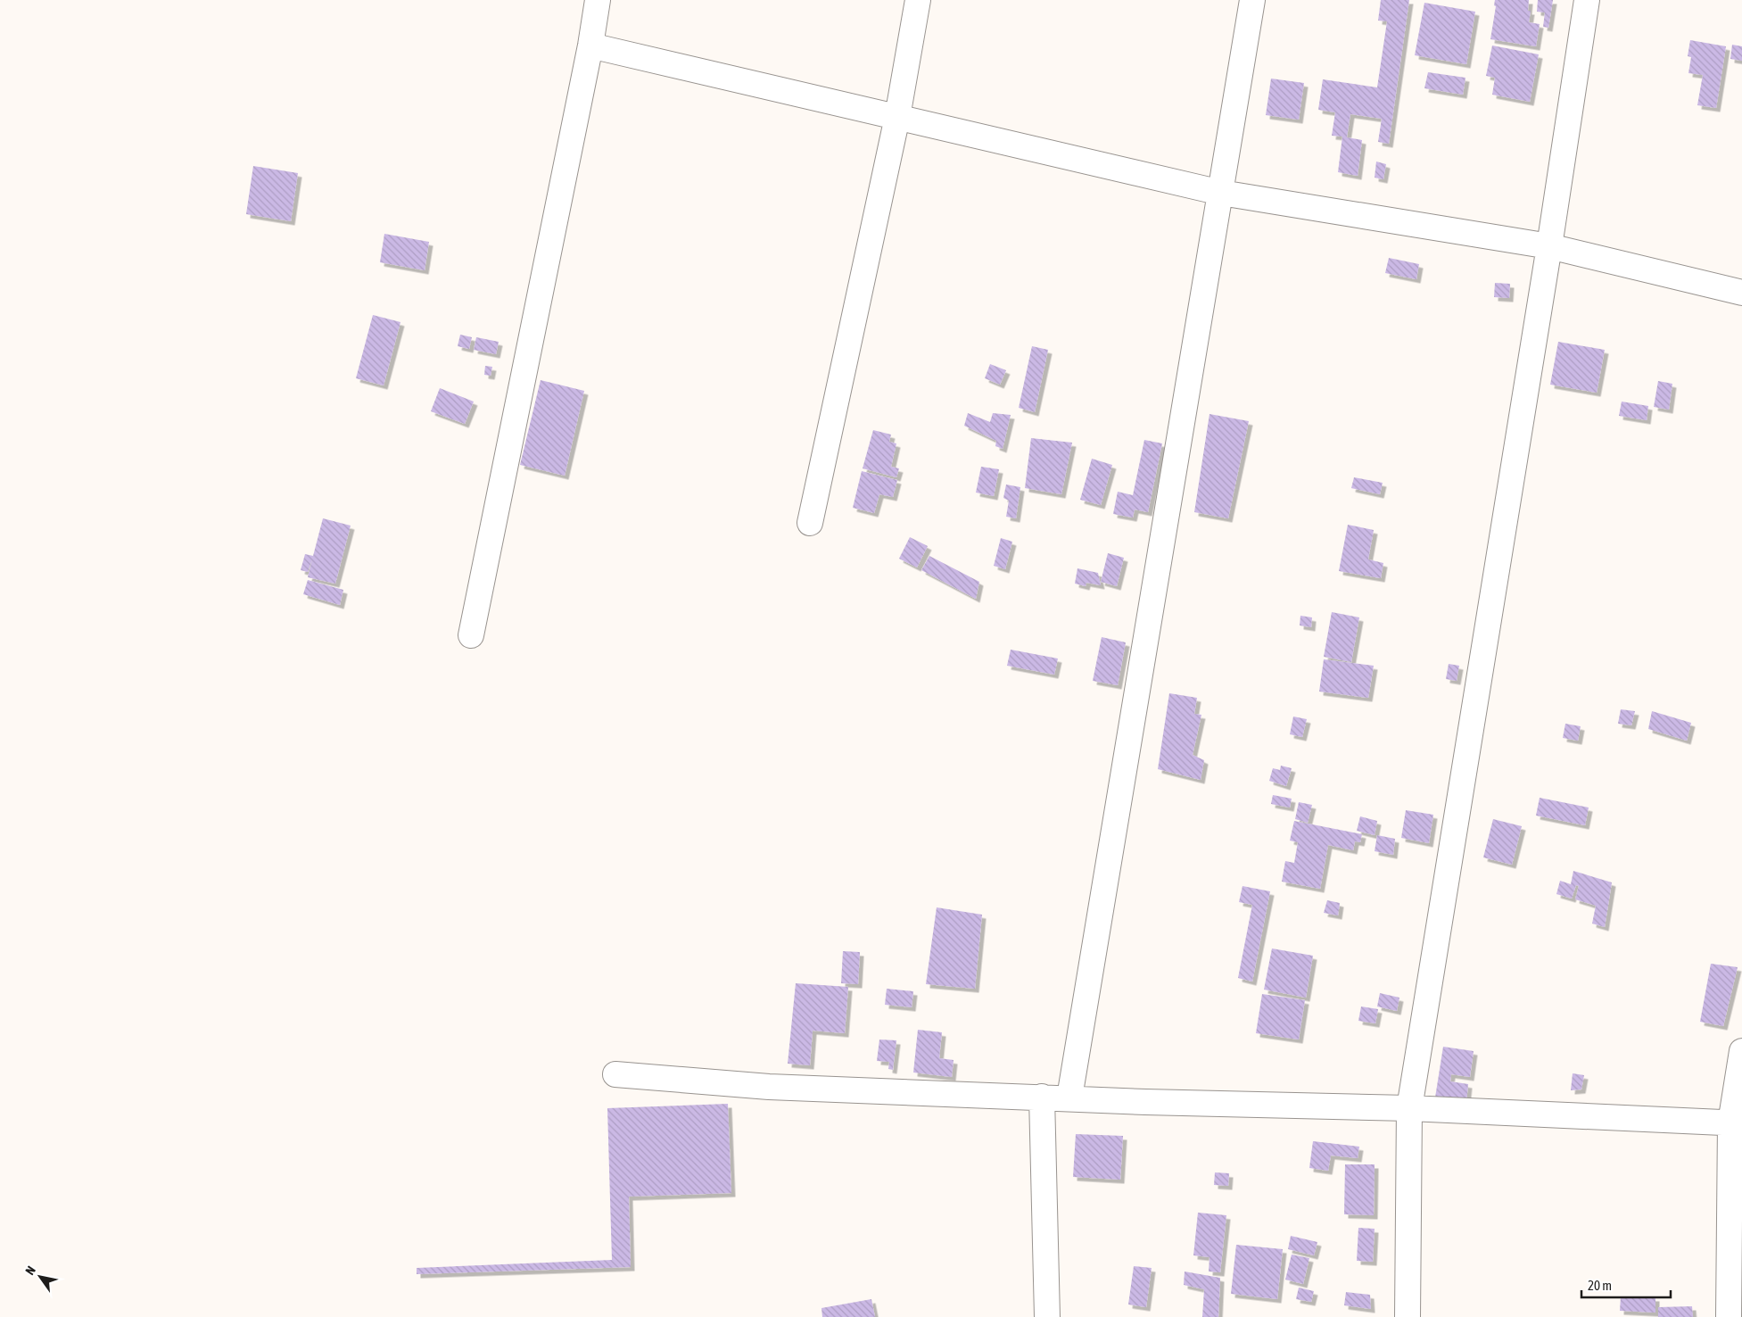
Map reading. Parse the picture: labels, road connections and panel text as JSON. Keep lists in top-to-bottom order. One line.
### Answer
{"scale_bar":"20 m","north":"top left"}
